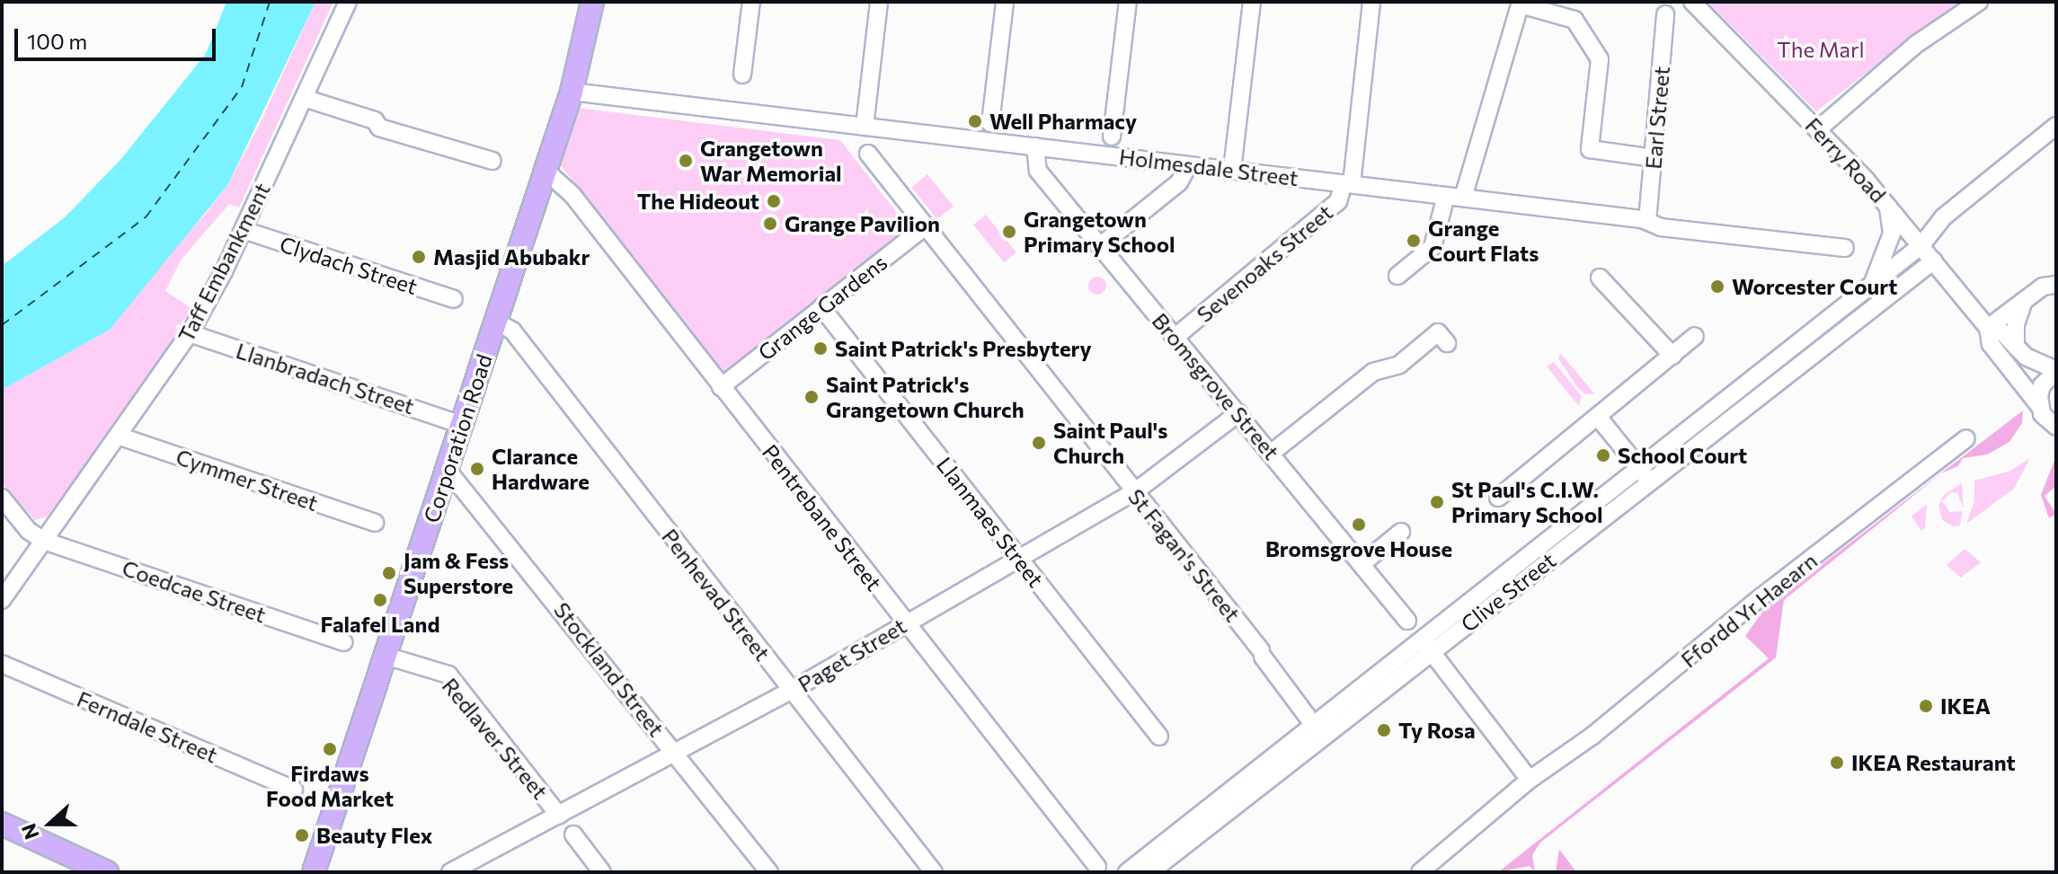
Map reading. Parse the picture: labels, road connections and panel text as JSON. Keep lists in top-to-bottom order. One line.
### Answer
{"streets":{"main road":["Corporation Road"],"street":["Earl Street","Ferry Road","Holmesdale Street","Taff Embankment","Sevenoaks Street","Clydach Street","Grange Gardens","Llanbradach Street","Bromsgrove Street","Cymmer Street","Pentrebane Street","Llanmaes Street","St Fagan's Street","Coedcae Street","Clive Street","Penhevad Street","Ffordd Yr Haearn","Paget Street","Stockland Street","Ferndale Street","Redlaver Street"]},"crossings":[["Earl Street","Holmesdale Street"],["Ferry Road","Clive Street"],["Holmesdale Street","Sevenoaks Street"],["Holmesdale Street","Bromsgrove Street"],["Holmesdale Street","Corporation Road"],["Taff Embankment","Clydach Street"],["Taff Embankment","Llanbradach Street"],["Taff Embankment","Cymmer Street"],["Taff Embankment","Coedcae Street"],["Sevenoaks Street","Bromsgrove Street"],["Grange Gardens","Pentrebane Street"],["Grange Gardens","Llanmaes Street"],["Grange Gardens","St Fagan's Street"],["Llanbradach Street","Corporation Road"],["Bromsgrove Street","Paget Street"],["Corporation Road","Pentrebane Street"],["Corporation Road","Penhevad Street"],["Corporation Road","Stockland Street"],["Corporation Road","Redlaver Street"],["Pentrebane Street","Paget Street"],["Llanmaes Street","Paget Street"],["St Fagan's Street","Clive Street"],["St Fagan's Street","Paget Street"],["Penhevad Street","Paget Street"],["Paget Street","Stockland Street"],["Paget Street","Redlaver Street"]],"parks":["The Marl"],"places":["Well Pharmacy","Grangetown War Memorial","The Hideout","Grange Pavilion","Grangetown Primary School","Grange Court Flats","Masjid Abubakr","Worcester Court","Saint Patrick's Presbytery","Saint Patrick's Grangetown Church","Saint Paul's Church","School Court","Clarance Hardware","St Paul's C.I.W. Primary School","Bromsgrove House","Jam & Fess Superstore","Falafel Land","IKEA","Ty Rosa","Firdaws Food Market","IKEA Restaurant","Beauty Flex"],"scale_bar":"100 m","north":"left"}
